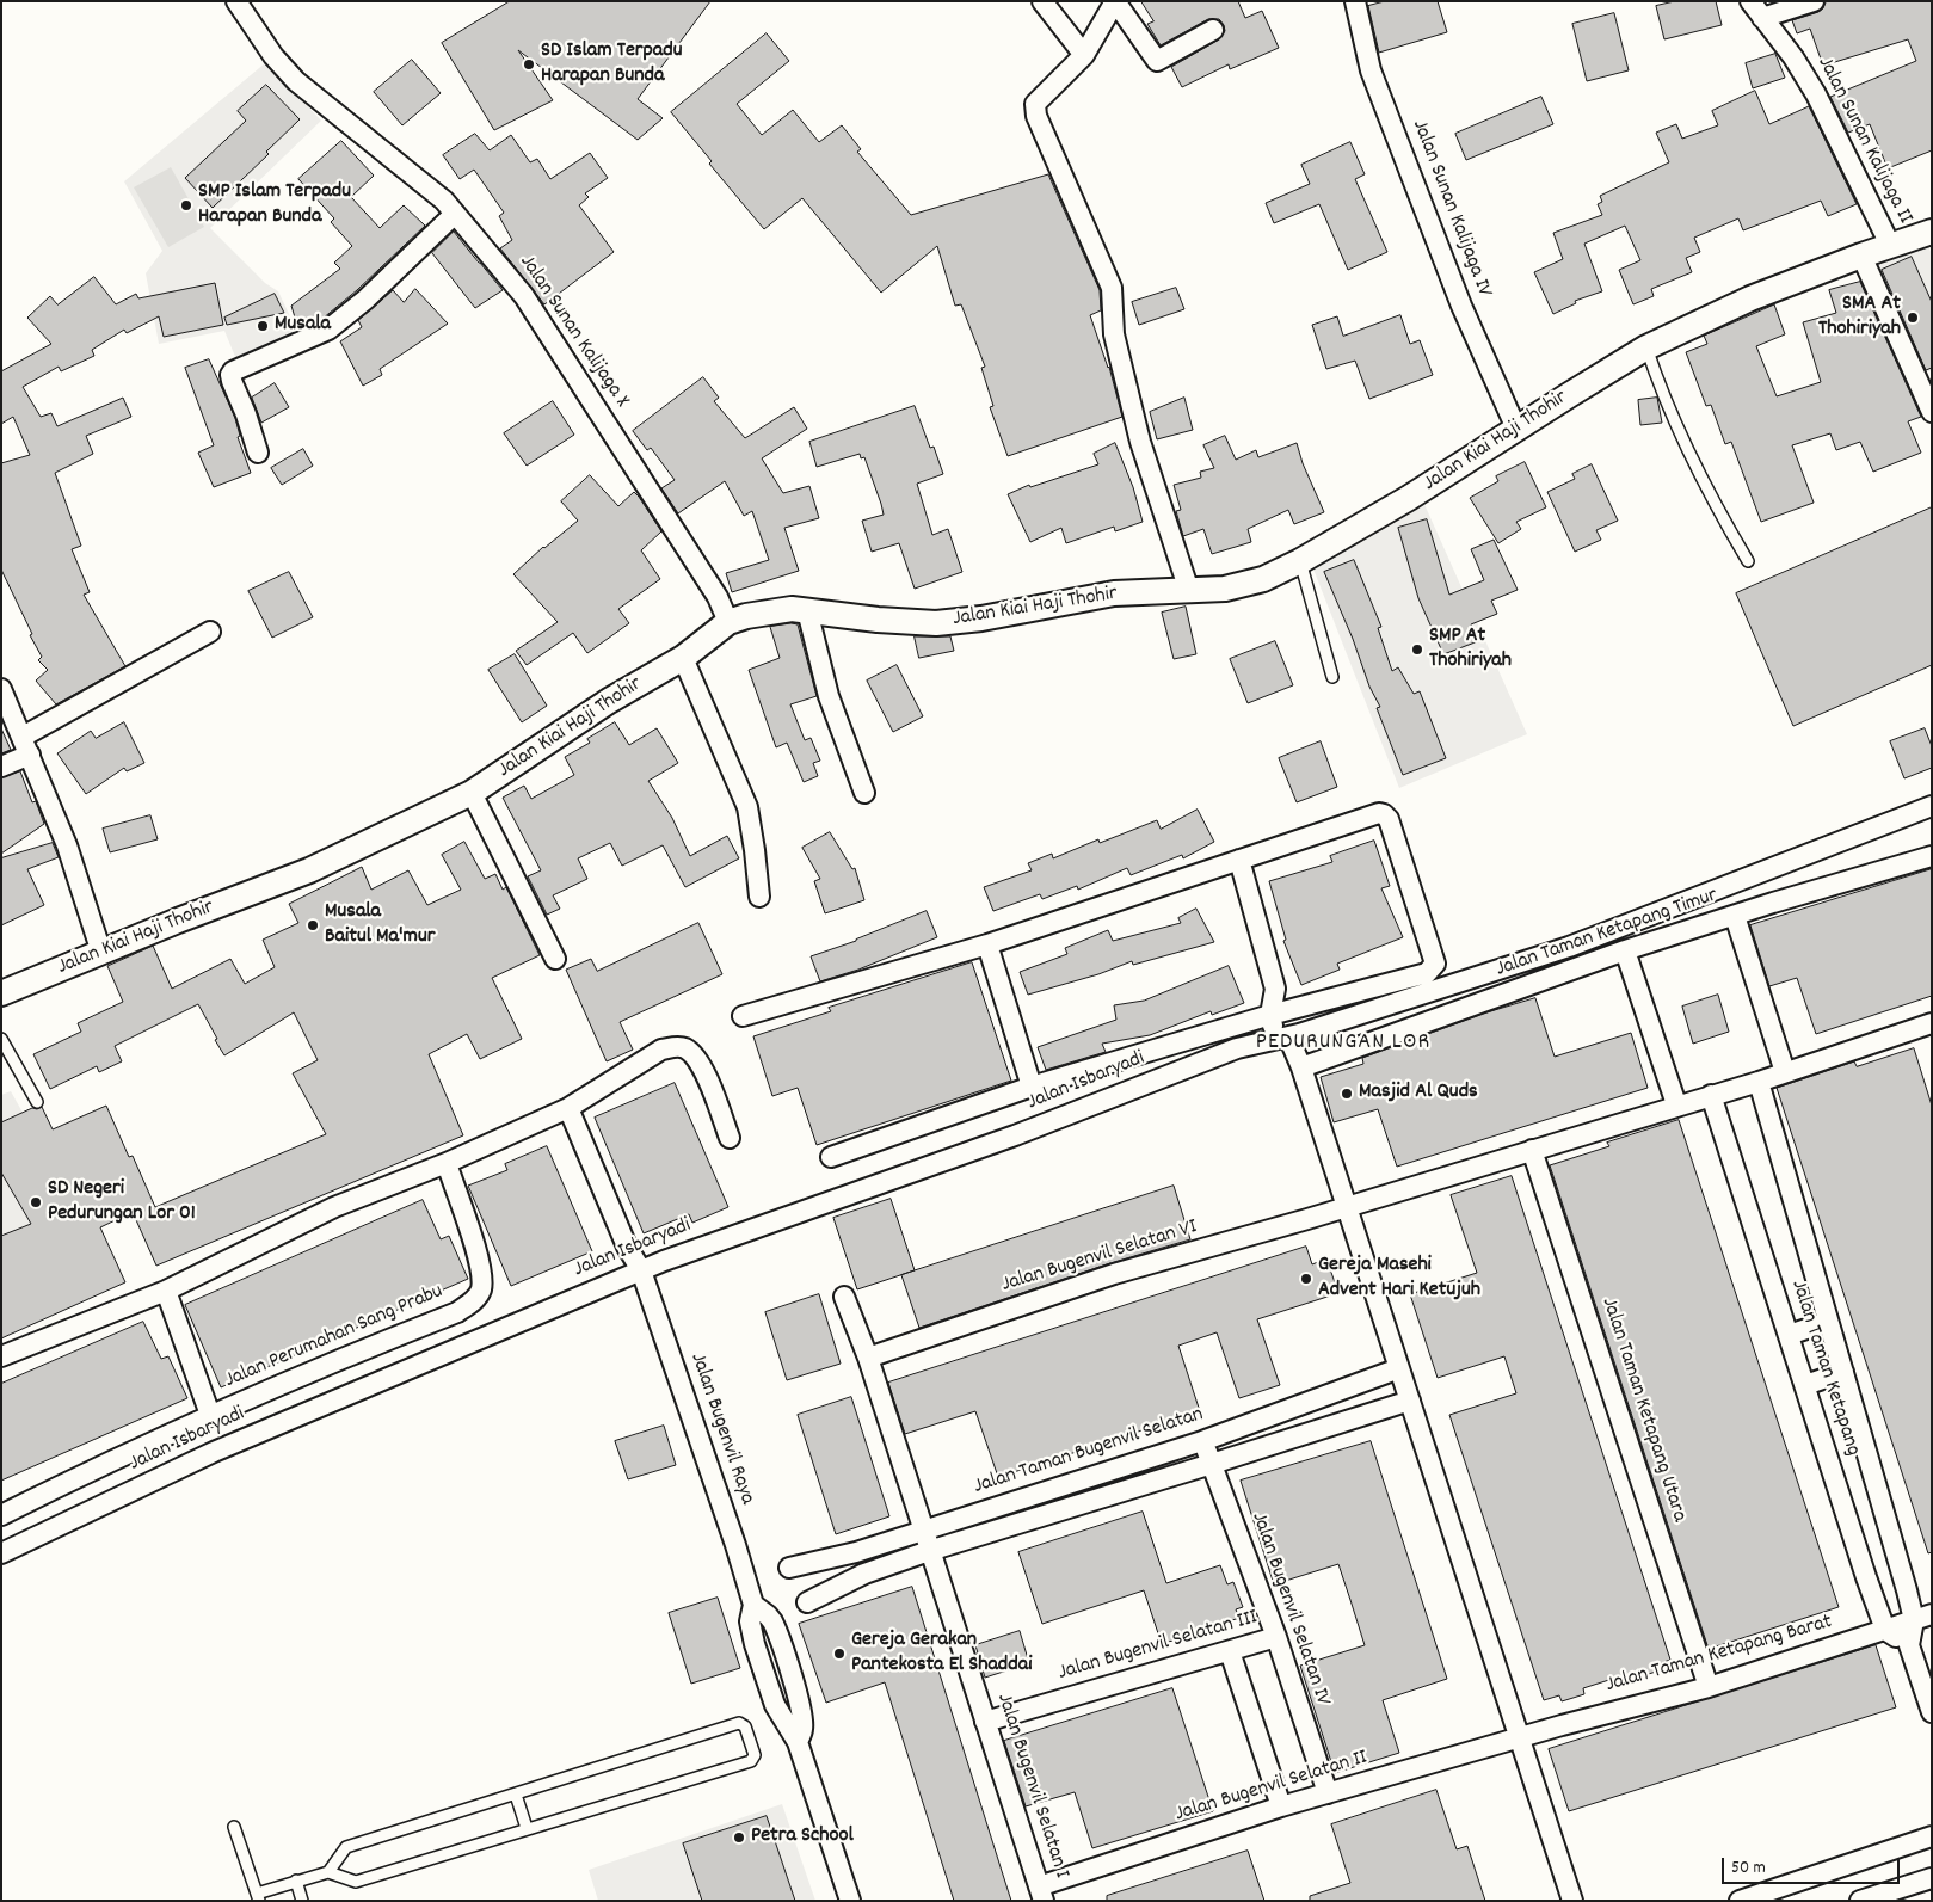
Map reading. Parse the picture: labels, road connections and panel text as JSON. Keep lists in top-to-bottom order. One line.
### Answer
{"streets":{"street":["Jalan Sunan Kalijaga II","Jalan Sunan Kalijaga IV","Jalan Sunan Kalijaga X","Jalan Kiai Haji Thohir","Jalan Taman Ketapang Timur","Jalan Isbaryadi","Jalan Bugenvil Selatan VI","Jalan Perumahan Sang Prabu","Jalan Taman Ketapang","Jalan Taman Ketapang Utara","Jalan Bugenvil Raya","Jalan Taman Bugenvil Selatan","Jalan Bugenvil Selatan IV","Jalan Bugenvil Selatan III","Jalan Taman Ketapang Barat","Jalan Bugenvil Selatan I","Jalan Bugenvil Selatan II"]},"crossings":[["Jalan Sunan Kalijaga II","Jalan Kiai Haji Thohir"],["Jalan Sunan Kalijaga IV","Jalan Kiai Haji Thohir"],["Jalan Sunan Kalijaga X","Jalan Kiai Haji Thohir"],["Jalan Isbaryadi","Jalan Bugenvil Raya"],["Jalan Taman Ketapang","Jalan Taman Ketapang Barat"],["Jalan Taman Ketapang Utara","Jalan Taman Ketapang Barat"],["Jalan Taman Bugenvil Selatan","Jalan Bugenvil Selatan IV"],["Jalan Taman Bugenvil Selatan","Jalan Bugenvil Selatan I"],["Jalan Bugenvil Selatan IV","Jalan Bugenvil Selatan III"],["Jalan Bugenvil Selatan IV","Jalan Bugenvil Selatan II"],["Jalan Bugenvil Selatan III","Jalan Bugenvil Selatan I"],["Jalan Taman Ketapang Barat","Jalan Bugenvil Selatan II"],["Jalan Bugenvil Selatan I","Jalan Bugenvil Selatan II"]],"districts":["PEDURUNGAN LOR"],"places":["SD Islam Terpadu Harapan Bunda","SMP Islam Terpadu Harapan Bunda","SMA At Thohiriyah","Musala","SMP At Thohiriyah","Musala Baitul Ma'mur","Masjid Al Quds","SD Negeri Pedurungan Lor 01","Gereja Masehi Advent Hari Ketujuh","Gereja Gerakan Pantekosta El Shaddai","Petra School"],"scale_bar":"50 m"}
